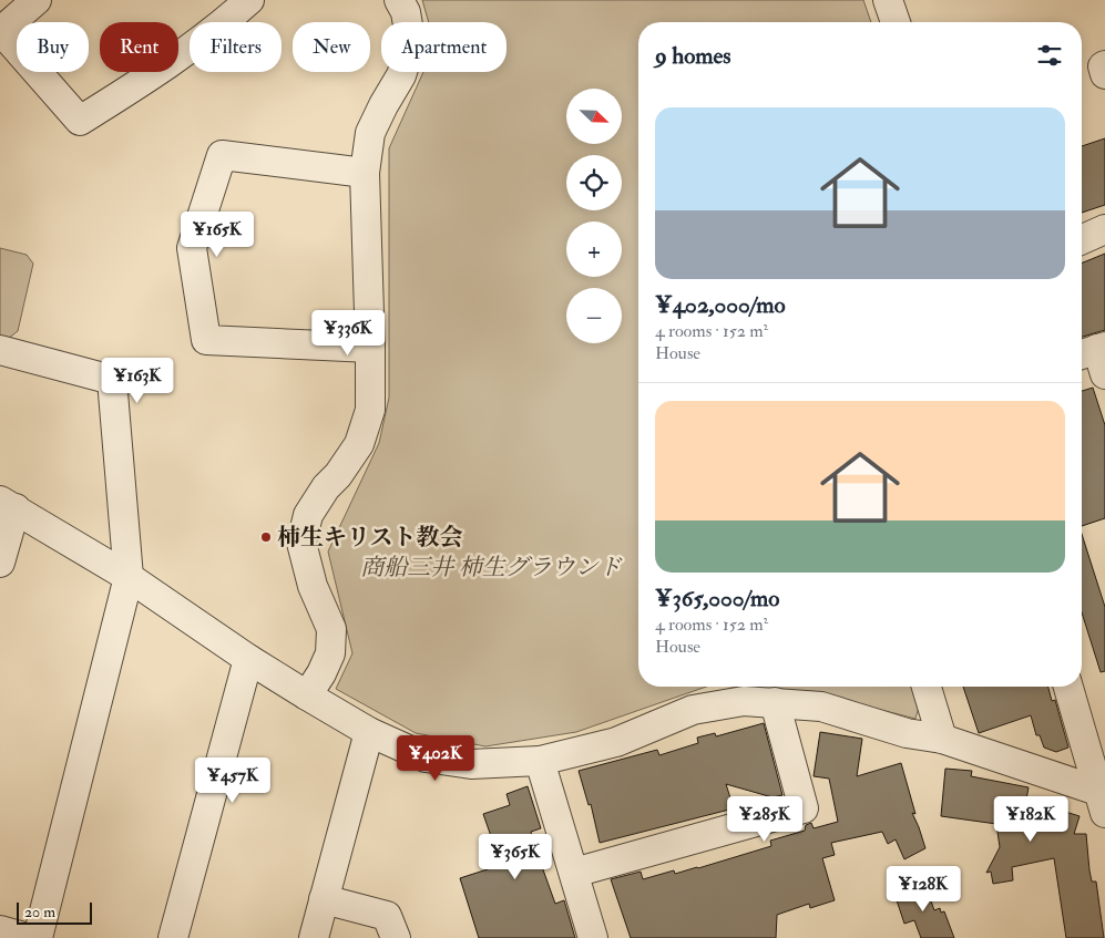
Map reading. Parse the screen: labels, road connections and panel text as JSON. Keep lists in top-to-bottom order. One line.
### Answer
{"parks":["商船三井 柿生グラウンド"],"places":["柿生キリスト教会"],"scale_bar":"20 m","north":"bottom right","page":{"chip":["Buy","Rent","Filters","New","Apartment"],"heading":"9 homes","map_buttons":["+","−"],"list":[{"name":"¥402,000/mo","note":"4 rooms · 152 m² · House"},{"name":"¥365,000/mo","note":"4 rooms · 152 m² · House"}],"price":["¥165K","¥336K","¥163K","¥402K","¥457K","¥285K","¥182K","¥365K","¥128K"],"scale":"20 m"}}
